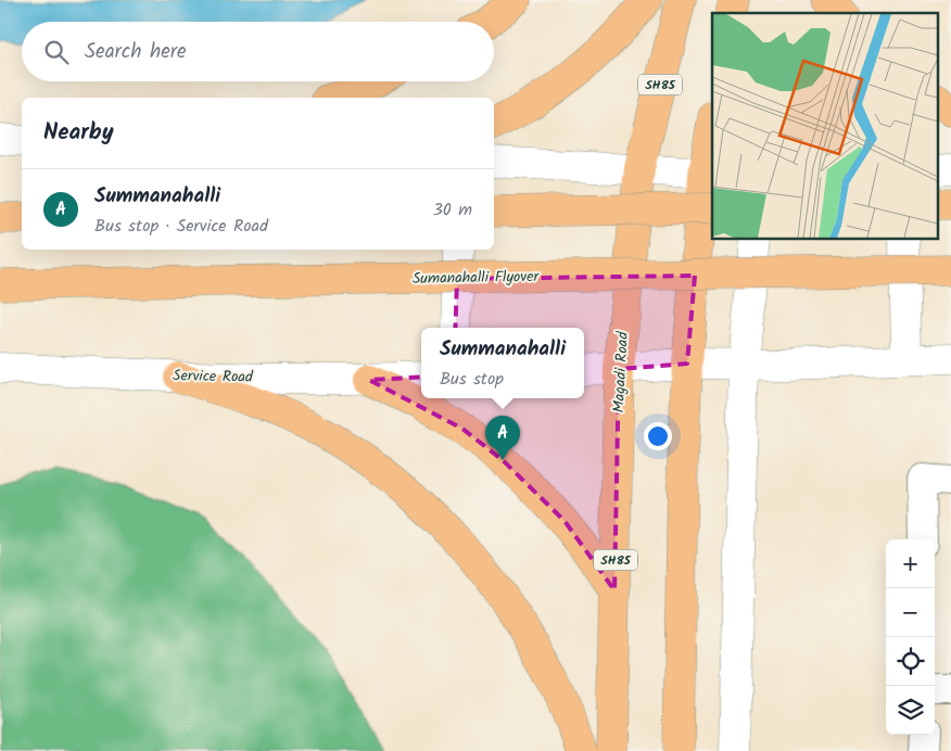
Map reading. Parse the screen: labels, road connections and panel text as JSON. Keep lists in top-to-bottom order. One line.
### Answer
{"streets":{"main road":["SH85","Sumanahalli Flyover","Magadi Road"],"street":["Service Road"]},"page":{"search":"Search here","heading":"Nearby","list":[{"mark":"A","name":"Summanahalli","note":"Bus stop · Service Road","value":"30 m"}],"popup":["Summanahalli","Bus stop"],"pins":"A","map_buttons":["+","−"]}}
